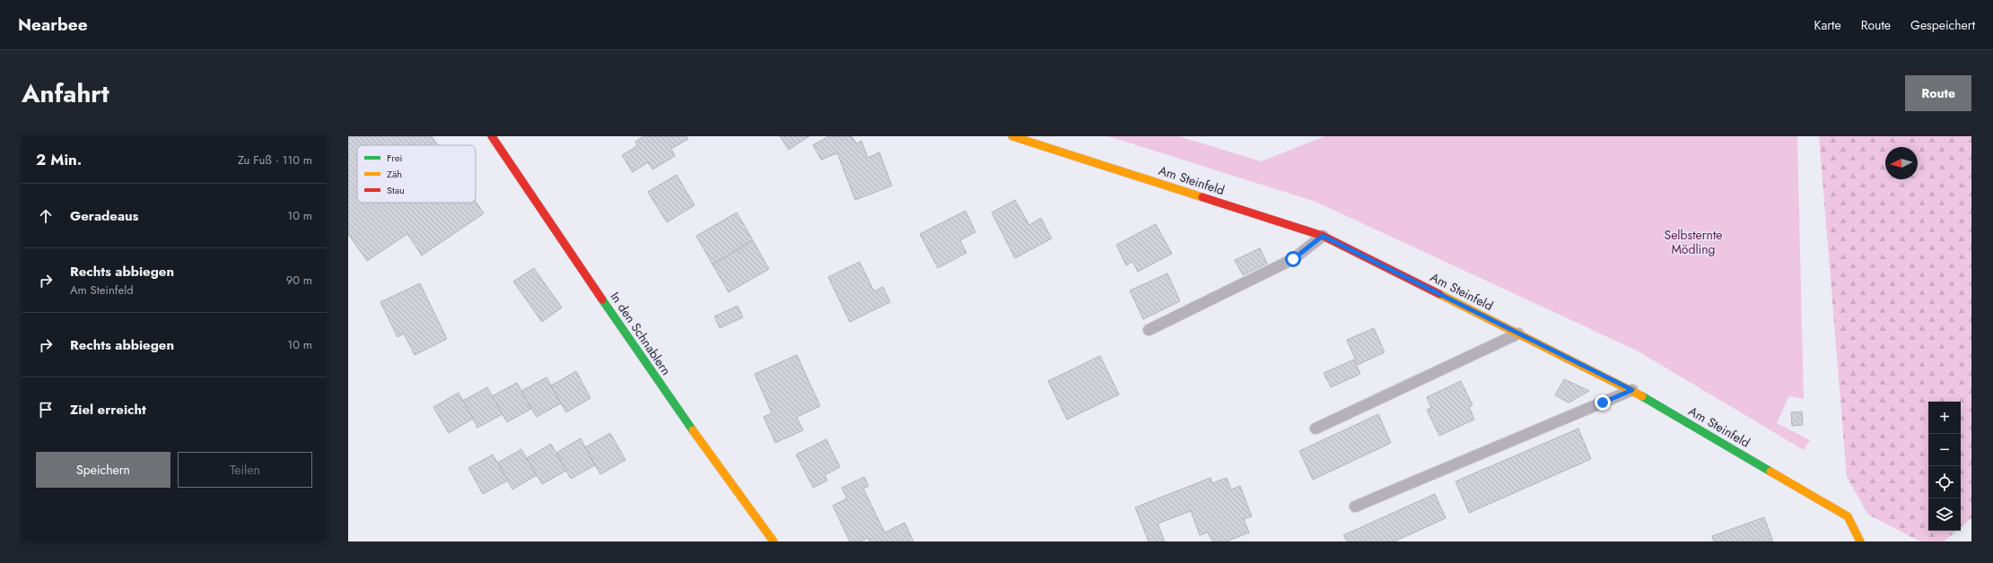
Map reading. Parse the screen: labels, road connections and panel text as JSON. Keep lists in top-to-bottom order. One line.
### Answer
{"streets":{"street":["Am Steinfeld","In den Schnablern"]},"parks":["Selbsternte Mödling"],"legend":["Frei","Zäh","Stau"],"north":"left","page":{"header":"Nearbee","nav":["Karte","Route","Gespeichert"],"title":"Anfahrt","buttons":["Route",["Speichern","Teilen"]],"heading":["2 Min.","Zu Fuß · 110 m"],"list":[["Geradeaus","10 m"],["Rechts abbiegen","Am Steinfeld","90 m"],["Rechts abbiegen","10 m"],"Ziel erreicht"],"map_buttons":["+","−"]}}
